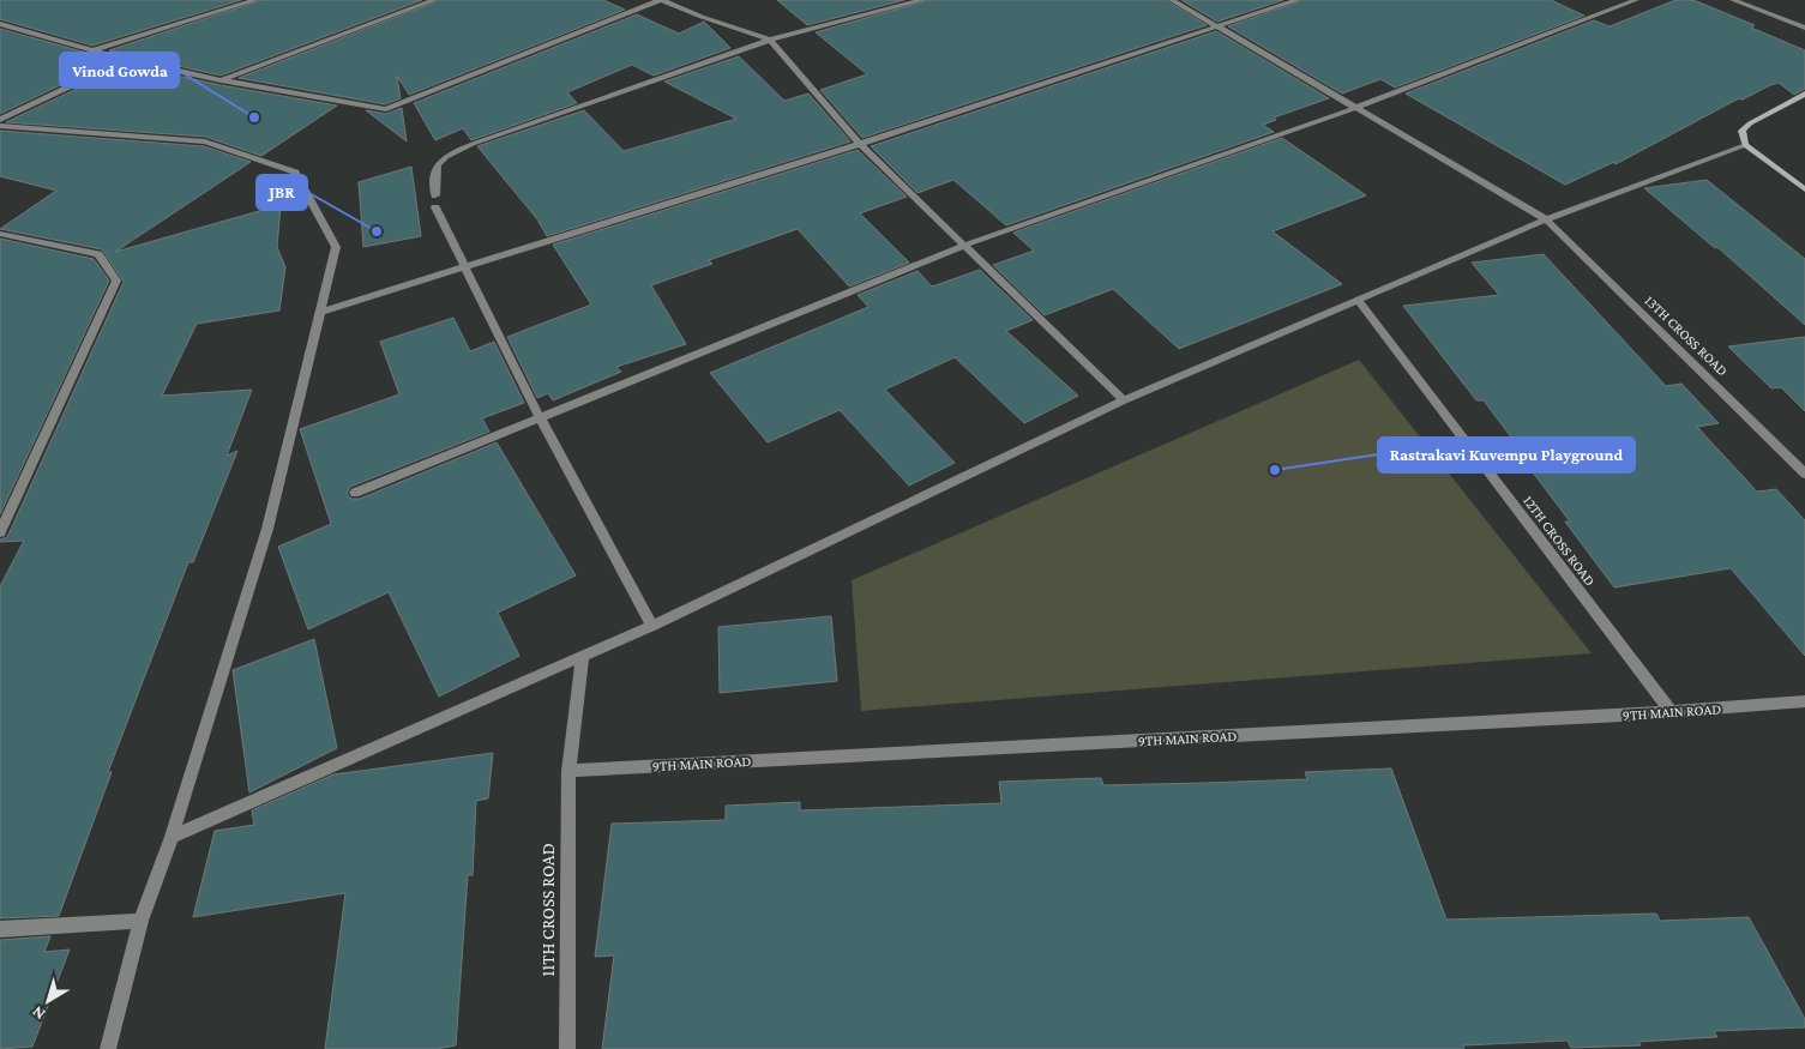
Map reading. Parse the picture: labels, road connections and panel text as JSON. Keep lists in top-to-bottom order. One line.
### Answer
{"streets":{"street":["13TH CROSS ROAD","12TH CROSS ROAD","9TH MAIN ROAD","11TH CROSS ROAD"]},"crossings":[["12TH CROSS ROAD","9TH MAIN ROAD"],["9TH MAIN ROAD","11TH CROSS ROAD"]],"places":["Vinod Gowda","JBR","Rastrakavi Kuvempu Playground"],"north":"bottom left"}
